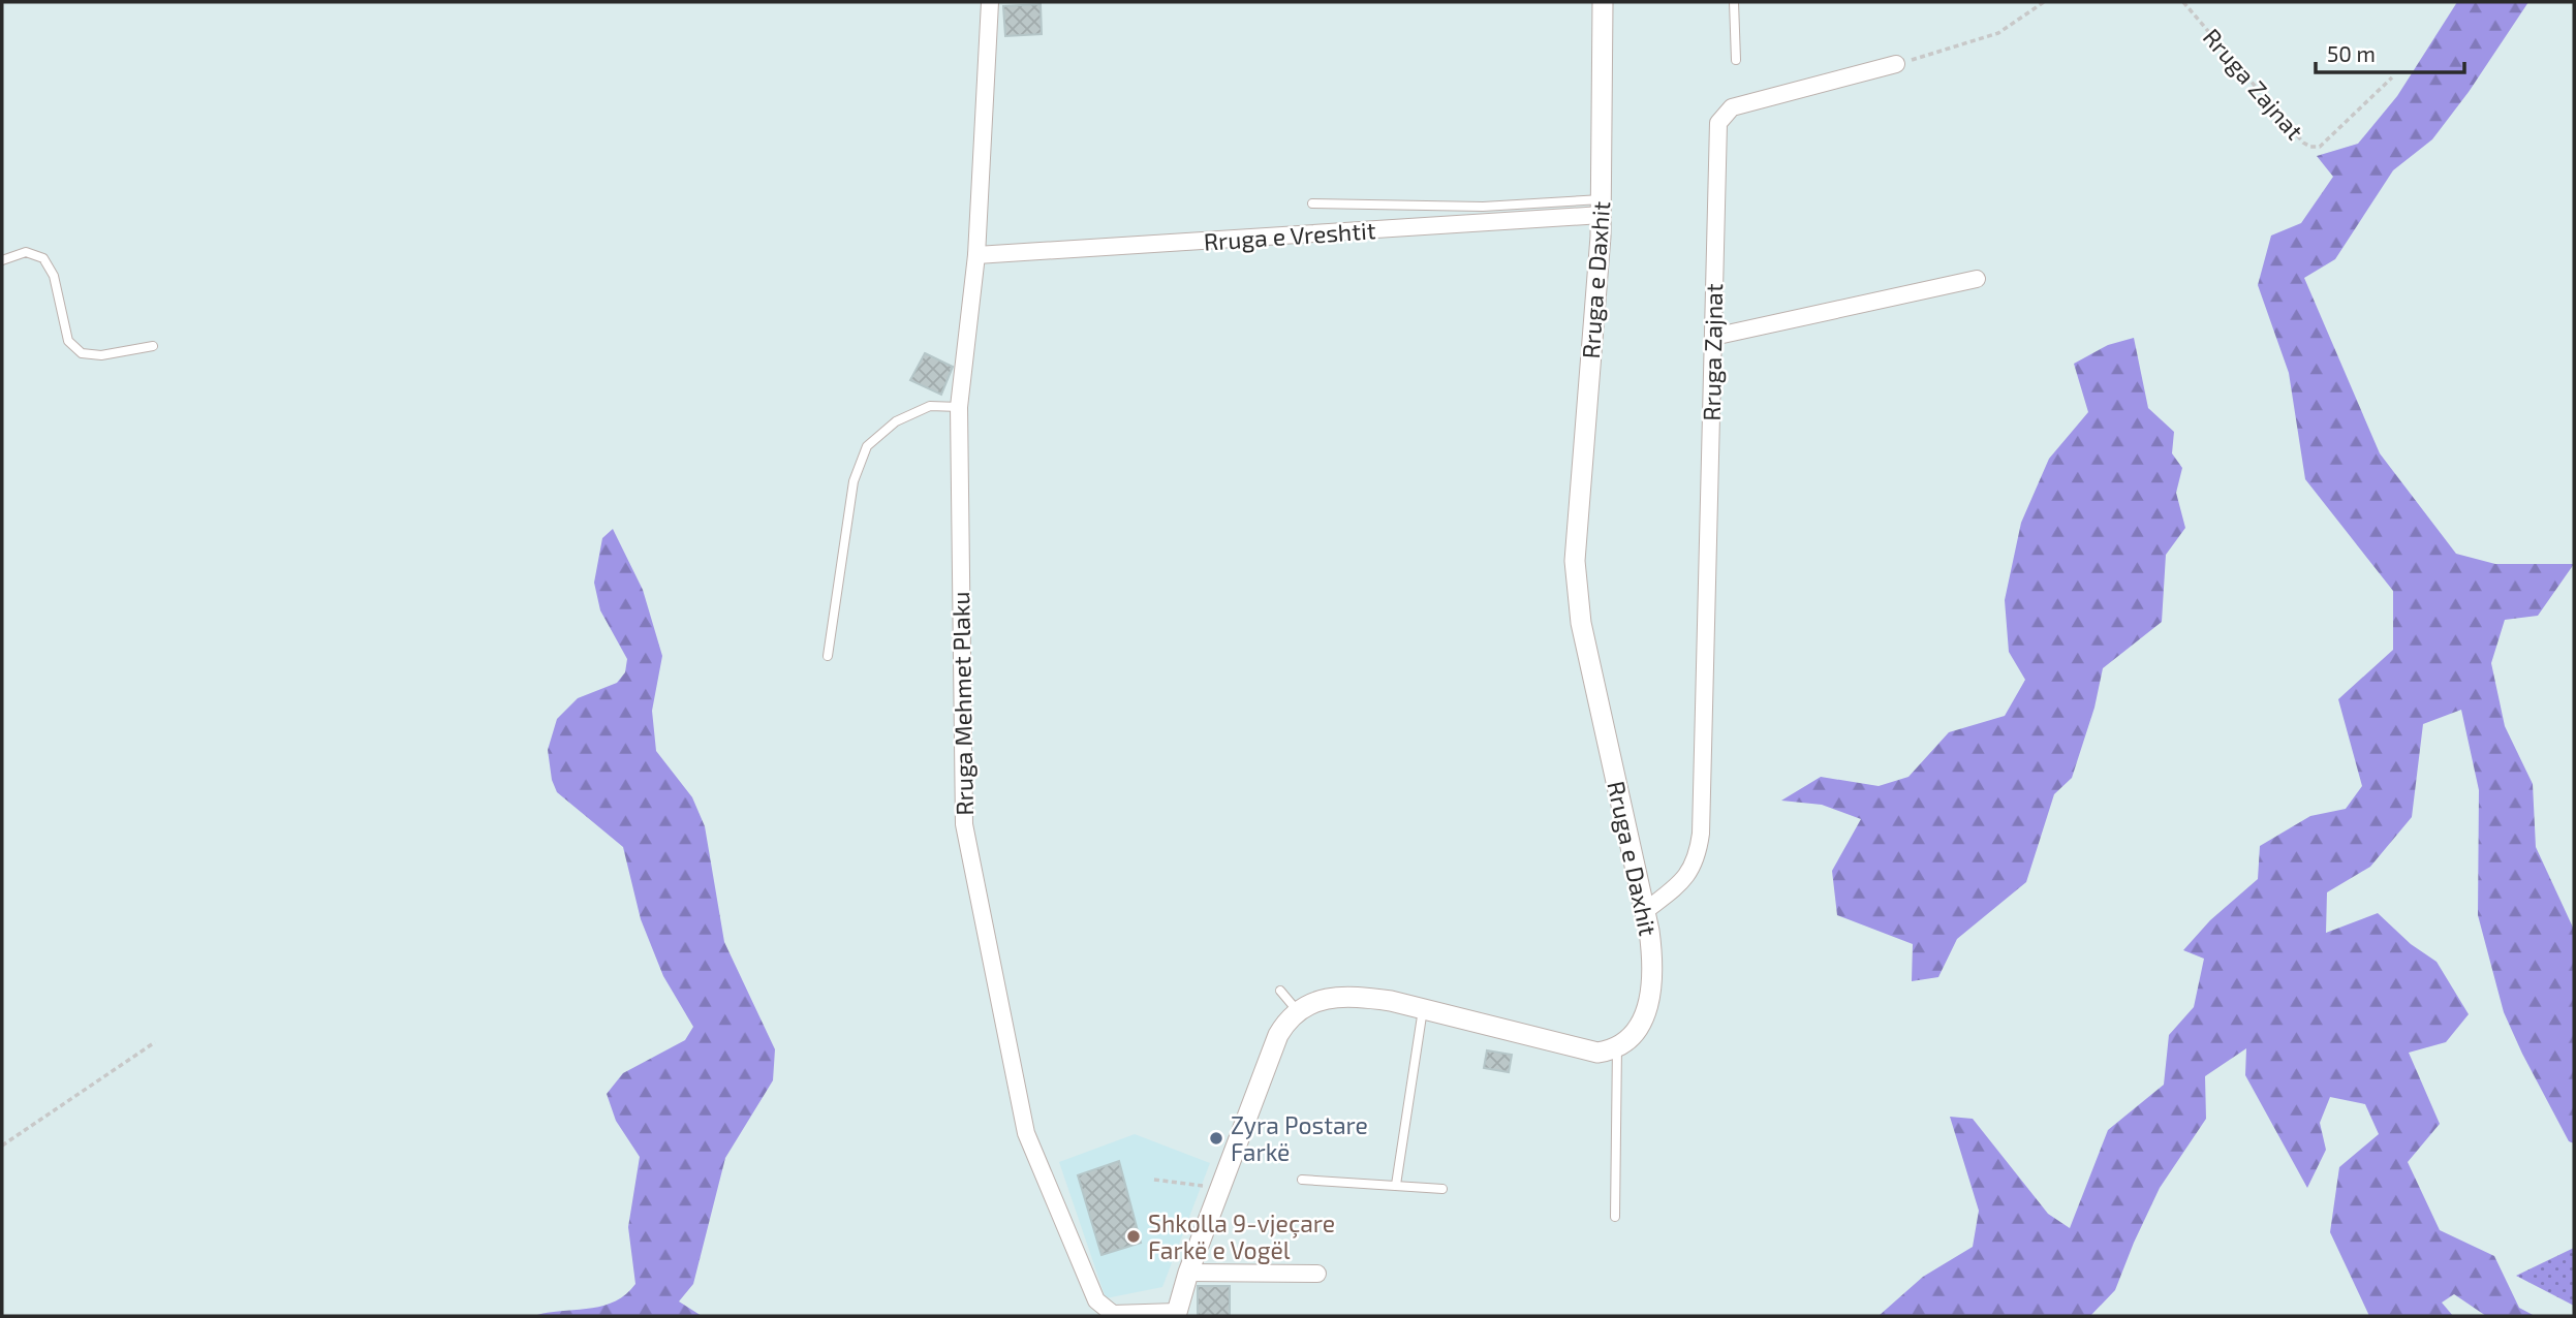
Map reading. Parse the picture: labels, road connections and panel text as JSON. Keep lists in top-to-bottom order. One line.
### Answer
{"streets":{"street":["Rruga Zajnat","Rruga e Vreshtit","Rruga e Daxhit","Rruga Mehmet Plaku"]},"crossings":[["Rruga Zajnat","Rruga e Daxhit"],["Rruga e Vreshtit","Rruga e Daxhit"],["Rruga e Vreshtit","Rruga Mehmet Plaku"]],"places":["Zyra Postare Farkë","Shkolla 9-vjeçare Farkë e Vogël"],"scale_bar":"50 m"}
